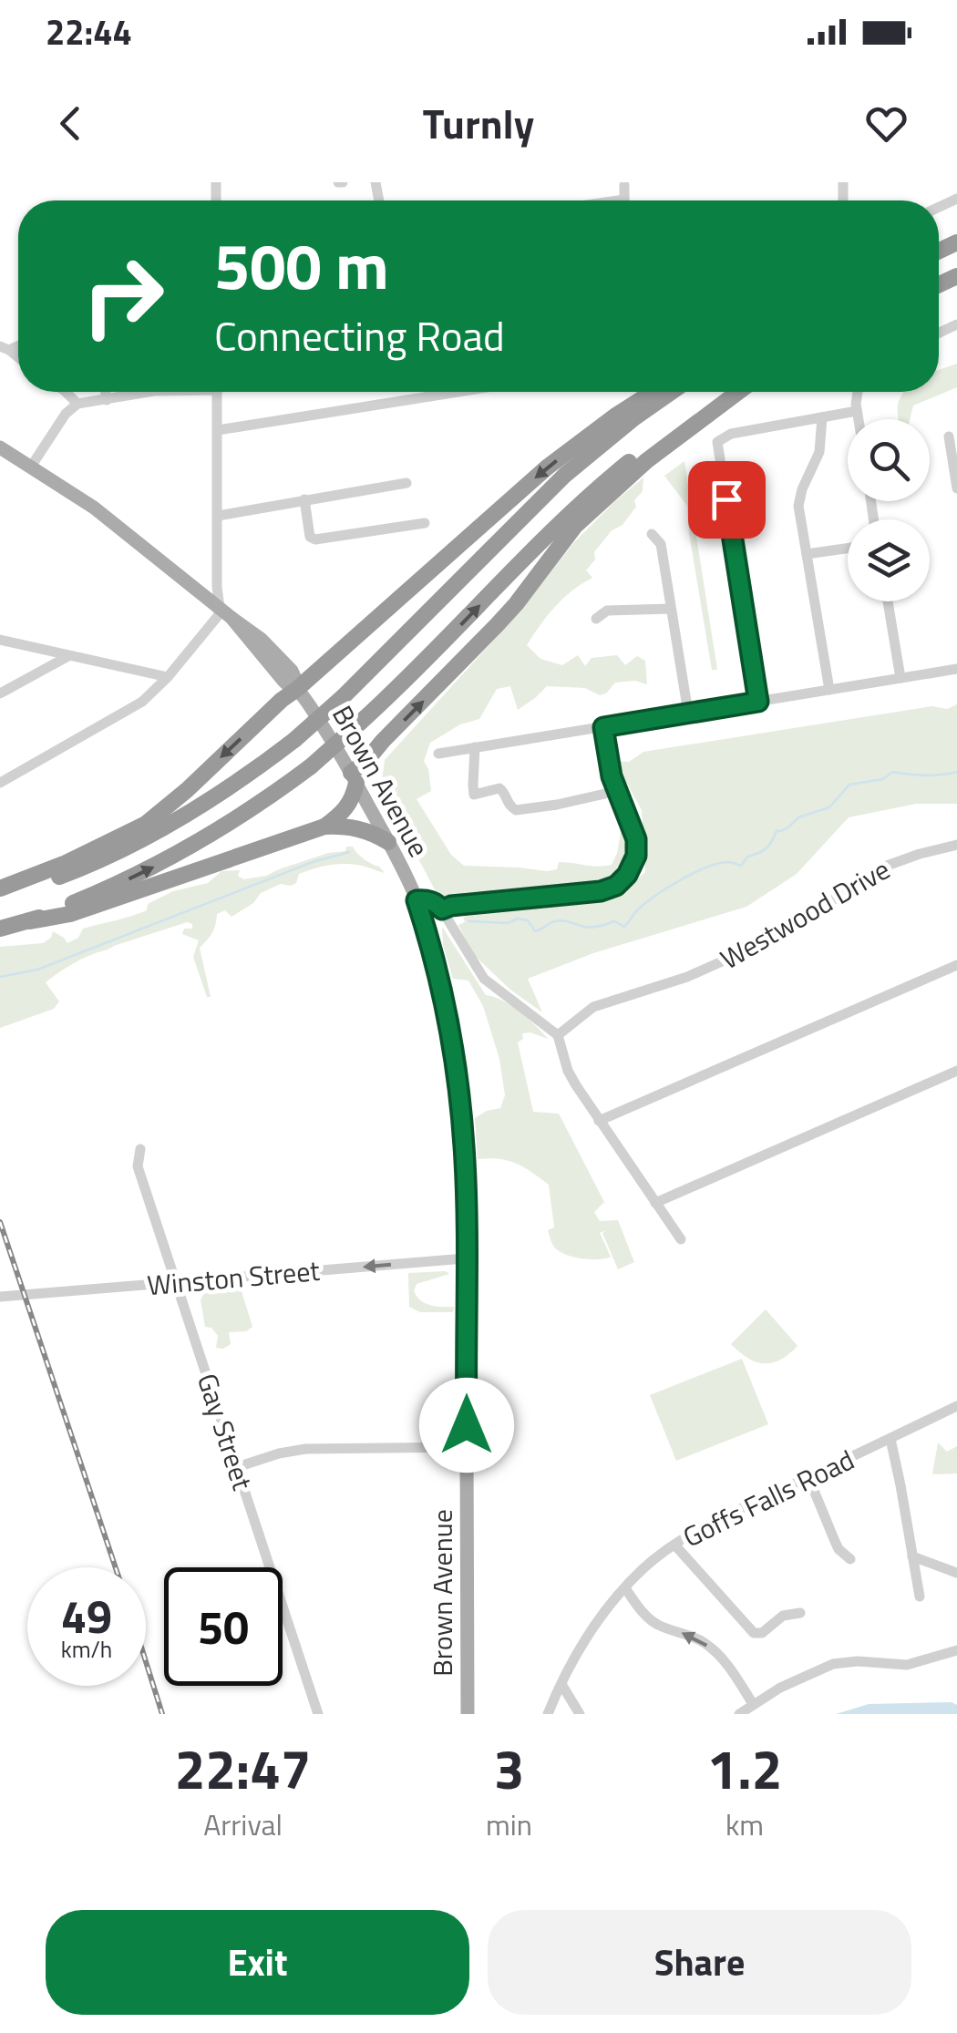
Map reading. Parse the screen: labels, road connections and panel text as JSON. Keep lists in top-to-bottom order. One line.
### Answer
{"streets":{"main road":["Brown Avenue"],"street":["Westwood Drive","Winston Street","Gay Street","Goffs Falls Road"]},"crossings":[["Brown Avenue","Winston Street"],["Winston Street","Gay Street"]],"one_way":["Winston Street"],"page":{"status":"22:44","header":"Turnly","turn":["500 m","Connecting Road"],"speed":"49 km/h","limit":"50","eta":["22:47","Arrival","3","min","1.2","km"],"buttons":["Exit","Share"]}}
